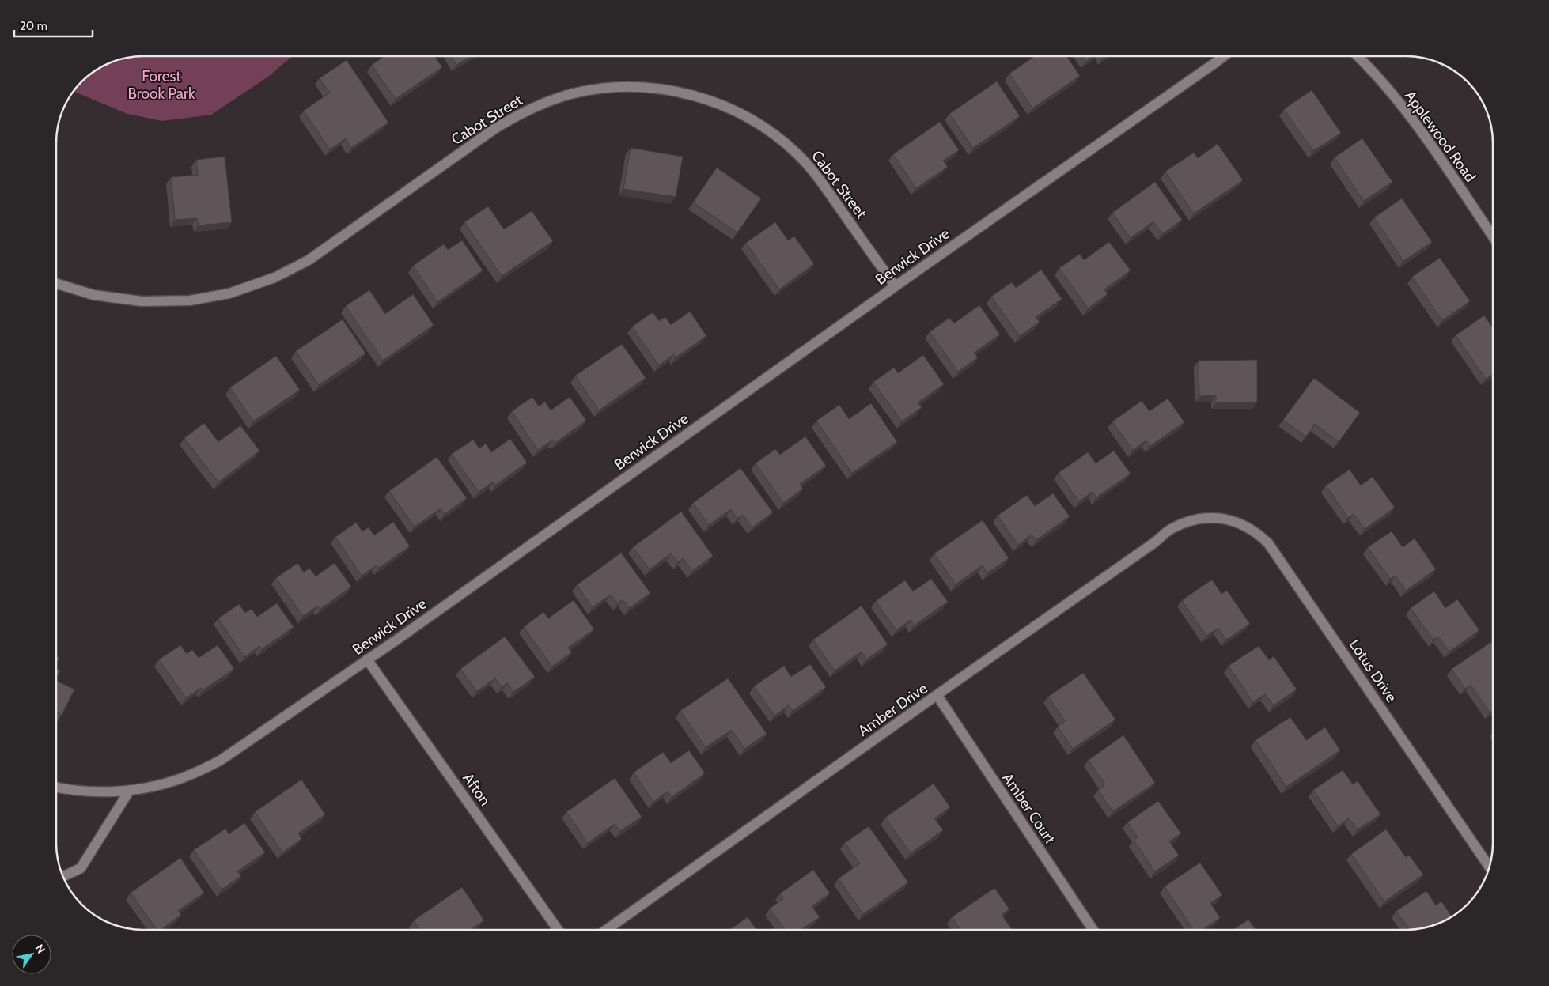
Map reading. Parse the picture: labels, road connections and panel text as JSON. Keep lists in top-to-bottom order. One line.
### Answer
{"streets":{"street":["Cabot Street","Applewood Road","Berwick Drive","Lotus Drive","Amber Drive","Afton","Amber Court"]},"crossings":[["Cabot Street","Berwick Drive"],["Berwick Drive","Afton"],["Lotus Drive","Amber Drive"],["Amber Drive","Amber Court"]],"parks":["Forest Brook Park"],"scale_bar":"20 m","north":"top right"}
